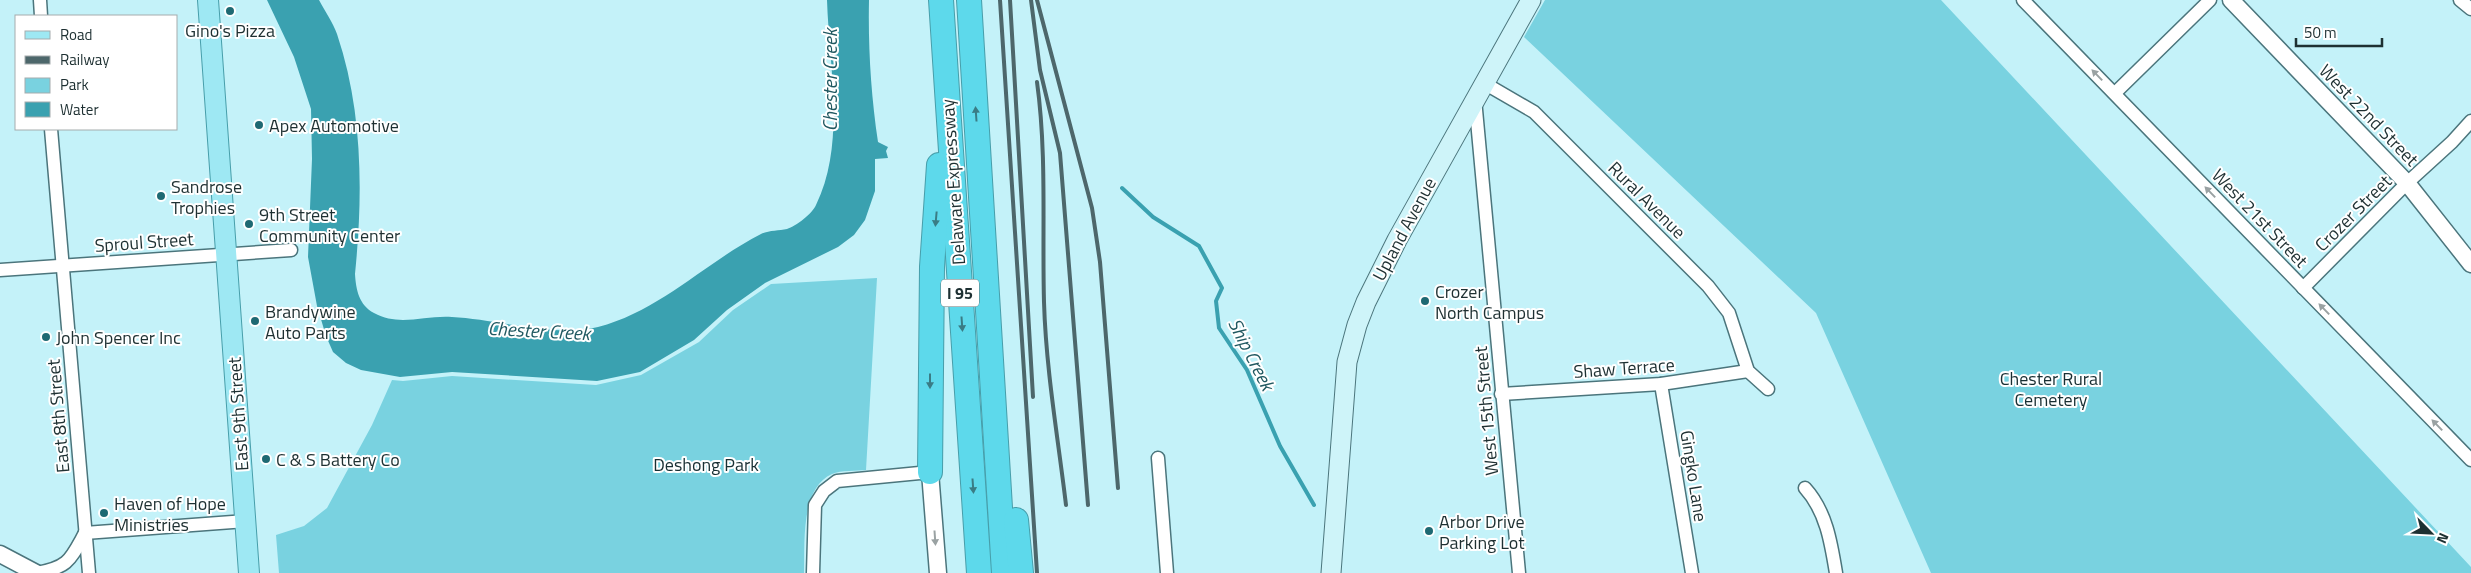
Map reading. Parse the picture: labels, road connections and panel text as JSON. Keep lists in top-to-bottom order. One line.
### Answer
{"streets":{"highway":["Delaware Expressway","I 95"],"main road":["Upland Avenue","East 9th Street"],"street":["West 22nd Street","Rural Avenue","Crozer Street","West 21st Street","Sproul Street","Shaw Terrace","West 15th Street","East 8th Street","Gingko Lane"]},"crossings":[["West 22nd Street","Crozer Street"],["Rural Avenue","Upland Avenue"],["Rural Avenue","Shaw Terrace"],["Rural Avenue","West 15th Street"],["Crozer Street","West 21st Street"],["Upland Avenue","West 15th Street"],["Sproul Street","East 9th Street"],["Sproul Street","East 8th Street"],["Shaw Terrace","West 15th Street"],["Shaw Terrace","Gingko Lane"]],"one_way":["West 21st Street"],"water":["Chester Creek","Ship Creek"],"parks":["Chester Rural Cemetery","Deshong Park"],"places":["Gino's Pizza","Apex Automotive","Sandrose Trophies","9th Street Community Center","Crozer North Campus","Brandywine Auto Parts","John Spencer Inc","C & S Battery Co","Haven of Hope Ministries","Arbor Drive Parking Lot"],"legend":["Road","Railway","Park","Water"],"scale_bar":"50 m","north":"bottom right"}
